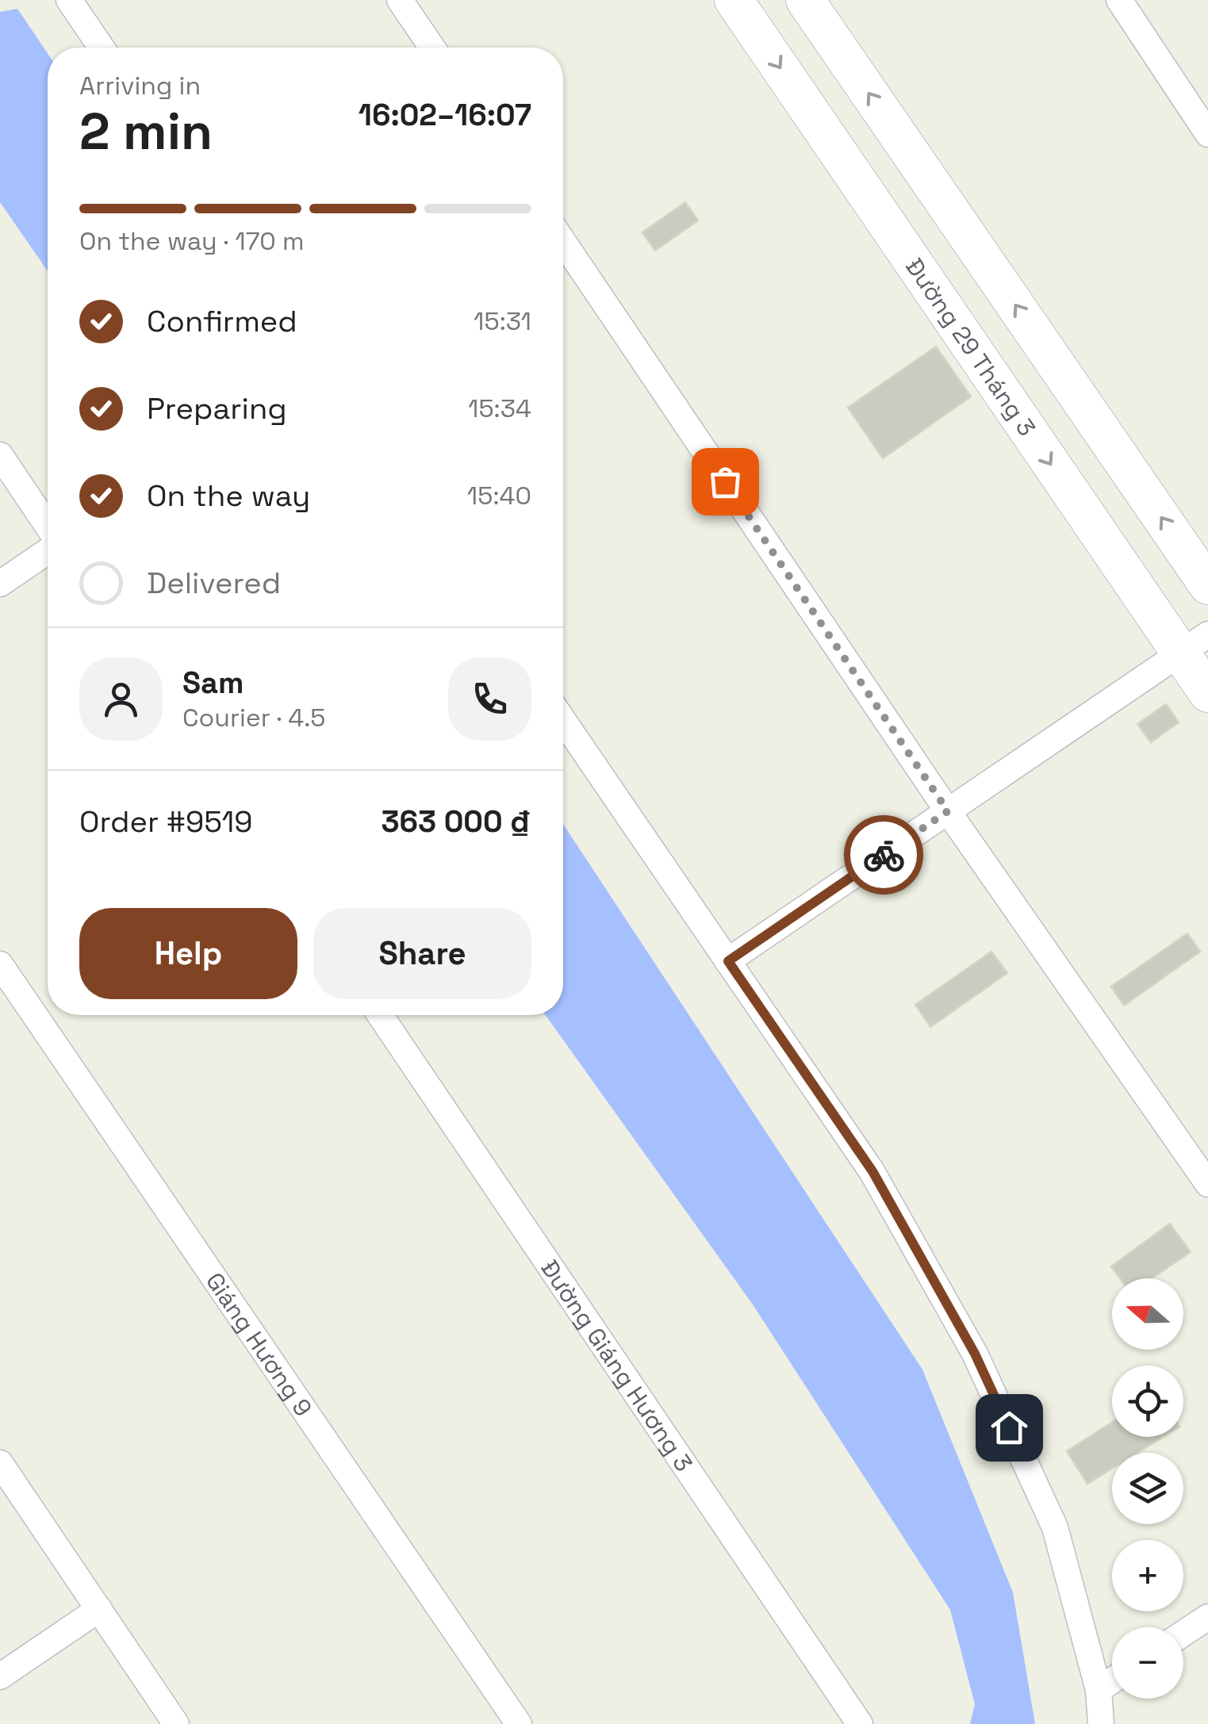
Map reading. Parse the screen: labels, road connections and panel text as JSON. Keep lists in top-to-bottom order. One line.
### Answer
{"streets":{"street":["Đường 29 Tháng 3","Giáng Hương 9","Đường Giáng Hương 3"]},"north":"left","page":{"heading":["2 min","Arriving in","16:02–16:07"],"panel":["Sam","Courier · 4.5","Order #9519","363 000 ₫"],"bar":"On the way · 170 m","list":[["Confirmed","15:31"],["Preparing","15:34"],["On the way","15:40"],"Delivered"],"buttons":["Help","Share"],"map_buttons":["+","−"]}}
